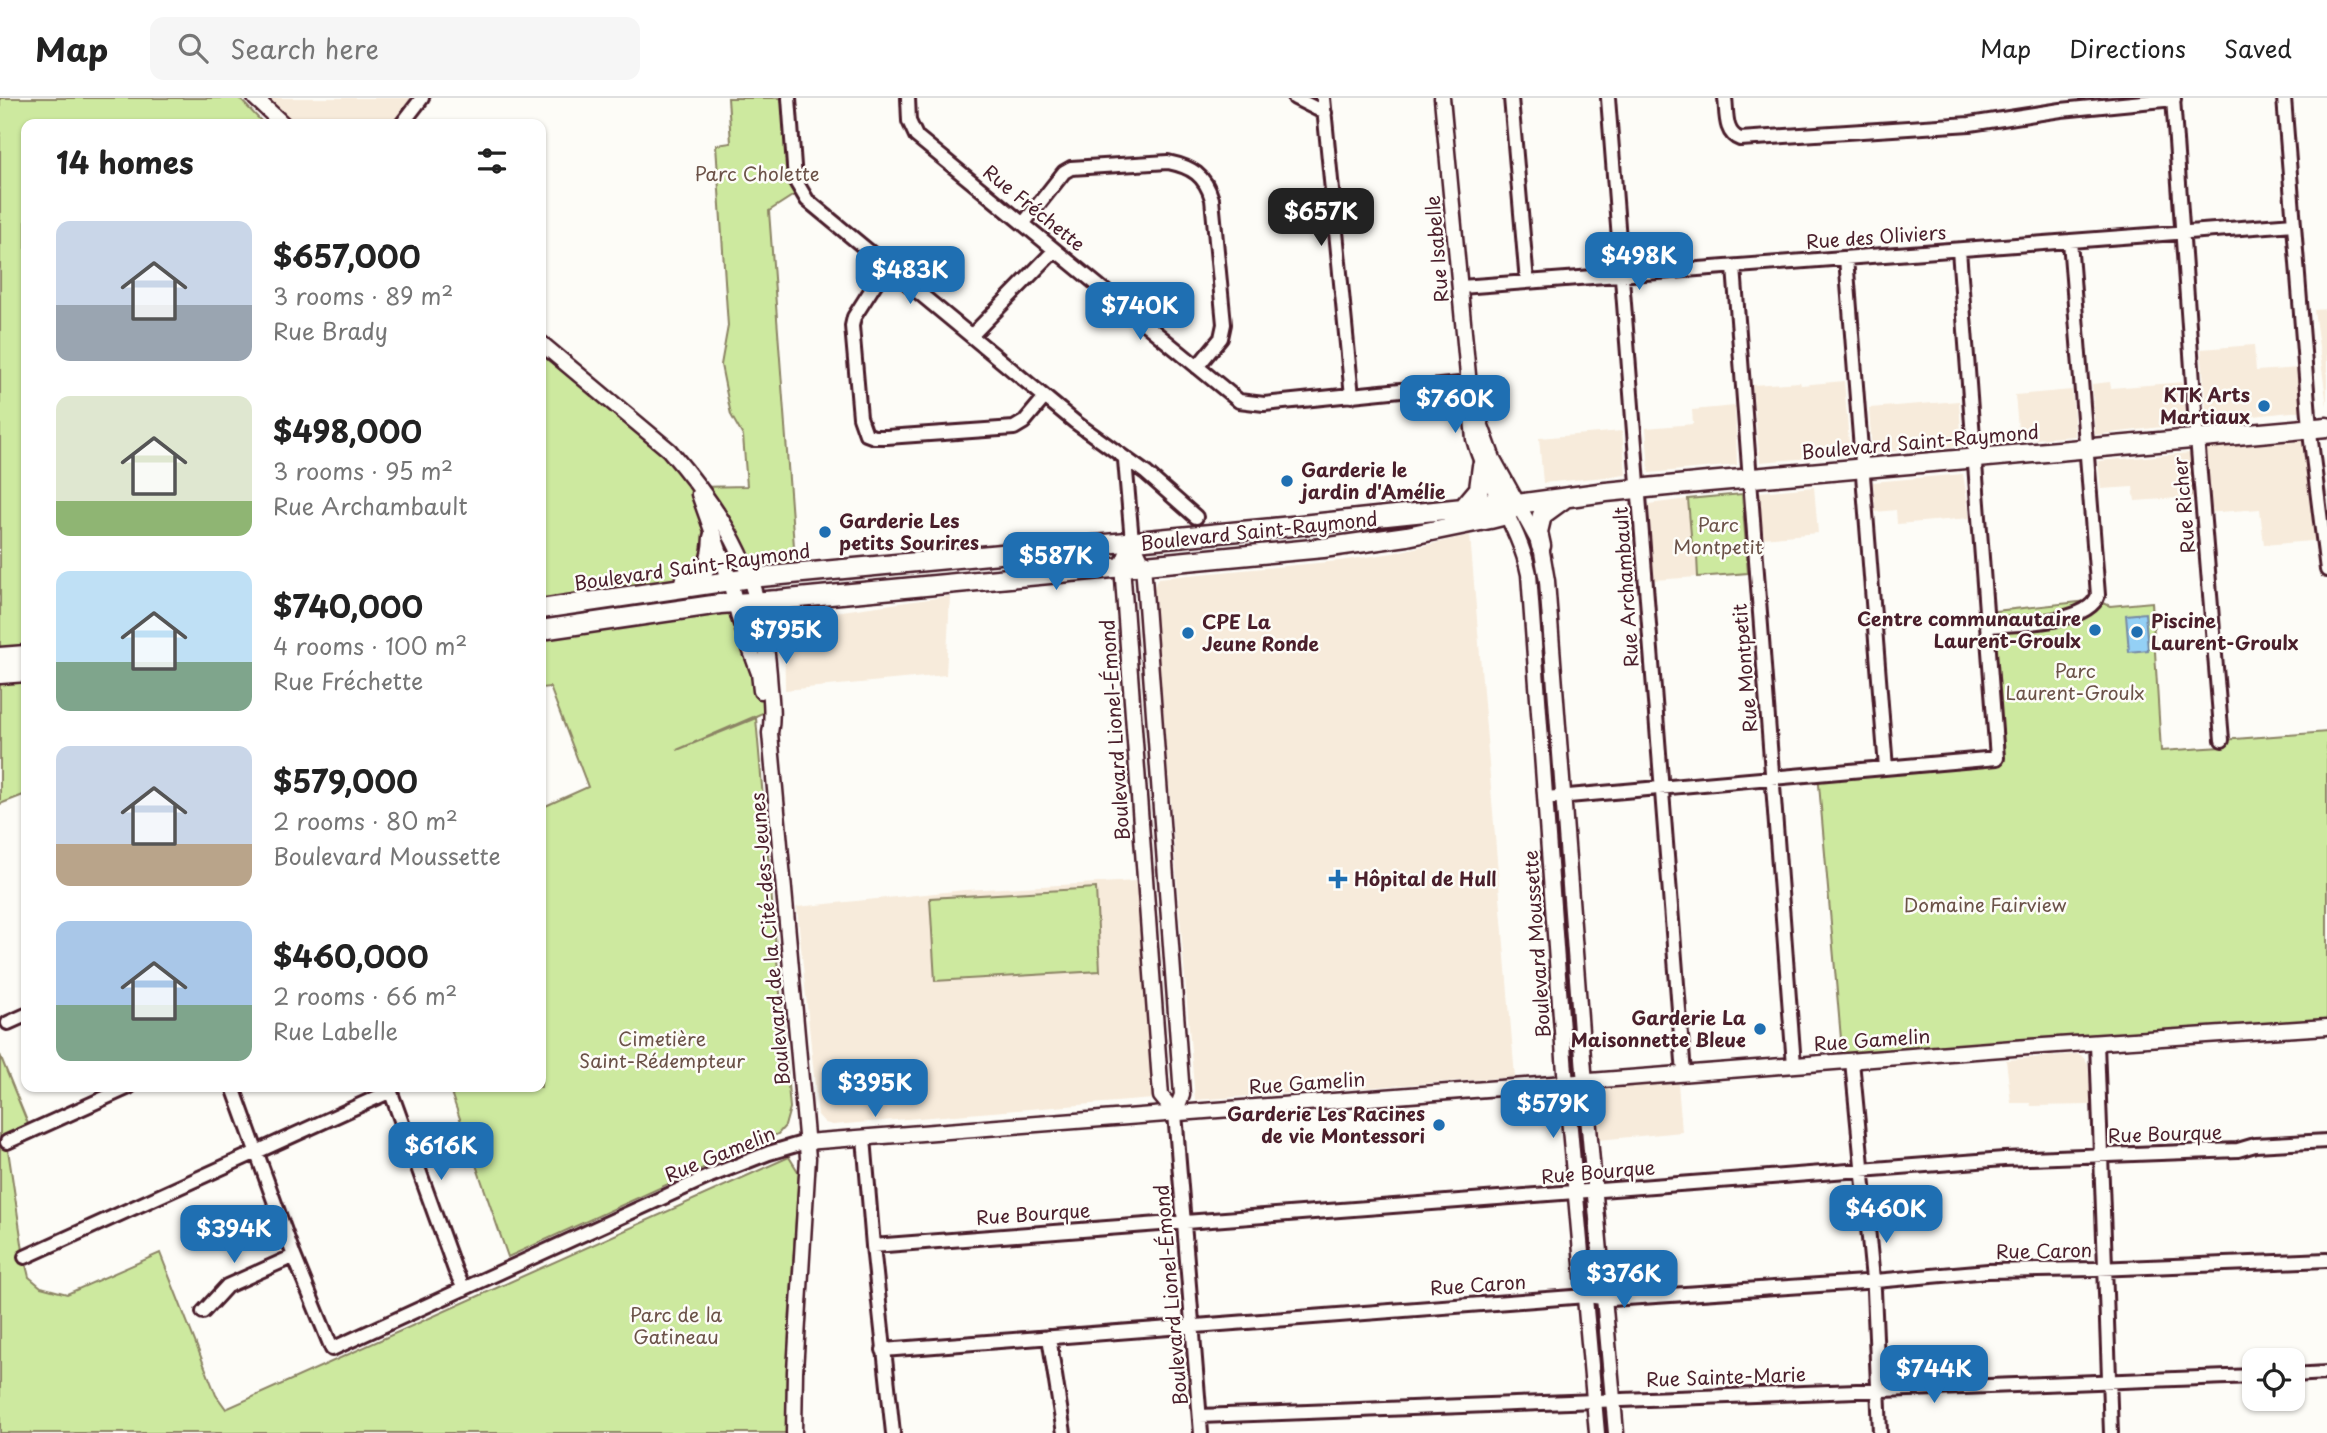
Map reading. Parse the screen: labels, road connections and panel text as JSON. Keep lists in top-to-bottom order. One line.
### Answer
{"streets":{"main road":["Boulevard Saint-Raymond"],"street":["Rue Fréchette","Rue des Oliviers","Rue Isabelle","Rue Richer","Rue Archambault","Rue Montpetit","Boulevard Lionel-Émond","Boulevard de la Cité-des-Jeunes","Boulevard Moussette","Rue Gamelin","Rue Bourque","Rue Caron","Rue Sainte-Marie"]},"crossings":[["Rue Fréchette","Rue Isabelle"],["Rue des Oliviers","Rue Isabelle"],["Rue des Oliviers","Rue Richer"],["Rue des Oliviers","Rue Archambault"],["Rue des Oliviers","Rue Montpetit"],["Rue Isabelle","Boulevard Saint-Raymond"],["Rue Isabelle","Boulevard Moussette"],["Boulevard Saint-Raymond","Rue Richer"],["Boulevard Saint-Raymond","Rue Archambault"],["Boulevard Saint-Raymond","Rue Montpetit"],["Boulevard Saint-Raymond","Boulevard Lionel-Émond"],["Boulevard Saint-Raymond","Boulevard de la Cité-des-Jeunes"],["Boulevard Saint-Raymond","Boulevard Moussette"],["Rue Archambault","Rue Gamelin"],["Rue Montpetit","Rue Gamelin"],["Boulevard Lionel-Émond","Rue Gamelin"],["Boulevard Lionel-Émond","Rue Bourque"],["Boulevard Lionel-Émond","Rue Caron"],["Boulevard Lionel-Émond","Rue Sainte-Marie"],["Boulevard de la Cité-des-Jeunes","Rue Gamelin"],["Boulevard Moussette","Rue Gamelin"],["Boulevard Moussette","Rue Bourque"],["Boulevard Moussette","Rue Caron"],["Boulevard Moussette","Rue Sainte-Marie"]],"parks":["Parc Cholette","Parc Montpetit","Parc Laurent-Groulx","Domaine Fairview","Cimetière Saint-Rédempteur","Parc de la Gatineau"],"places":{"other":["KTK Arts Martiaux","Garderie le jardin d'Amélie","Garderie Les petits Sourires","Centre communautaire Laurent-Groulx","Piscine Laurent-Groulx","CPE La Jeune Ronde","Garderie La Maisonnette Bleue","Garderie Les Racines de vie Montessori"],"health":["Hôpital de Hull"]},"page":{"header":"Map","search":"Search here","nav":["Map","Directions","Saved"],"heading":"14 homes","price":["$657K","$498K","$483K","$740K","$760K","$587K","$795K","$395K","$579K","$616K","$460K","$394K","$376K","$744K"],"list":[{"name":"$657,000","note":"3 rooms · 89 m² · Rue Brady"},{"name":"$498,000","note":"3 rooms · 95 m² · Rue Archambault"},{"name":"$740,000","note":"4 rooms · 100 m² · Rue Fréchette"},{"name":"$579,000","note":"2 rooms · 80 m² · Boulevard Moussette"},{"name":"$460,000","note":"2 rooms · 66 m² · Rue Labelle"}]}}
